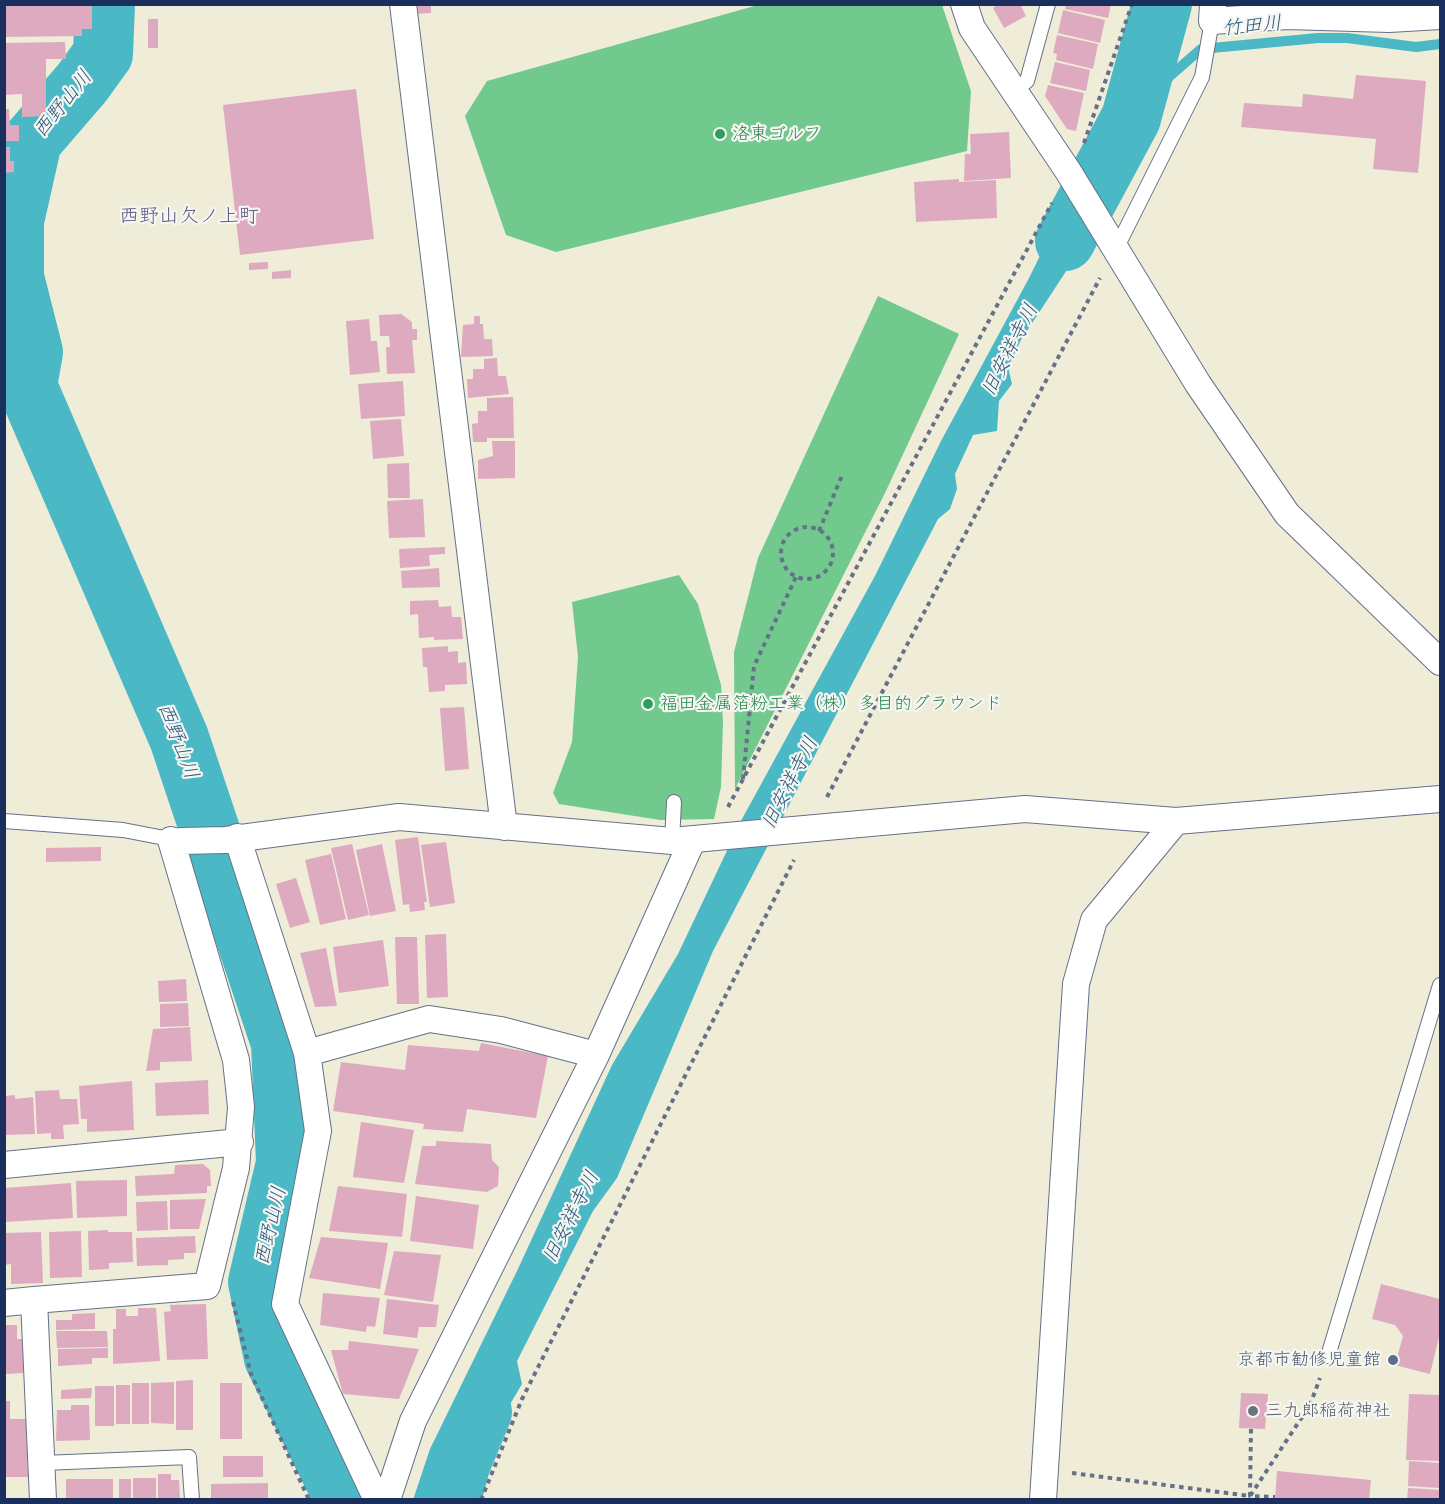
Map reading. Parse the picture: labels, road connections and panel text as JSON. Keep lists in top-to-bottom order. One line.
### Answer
{"districts":["西野山欠ノ上町"],"water":["竹田川","西野山川","旧安祥寺川"],"places":["洛東ゴルフ","福田金属箔粉工業（株）多目的グラウンド","京都市勧修児童館","三九郎稲荷神社"]}
